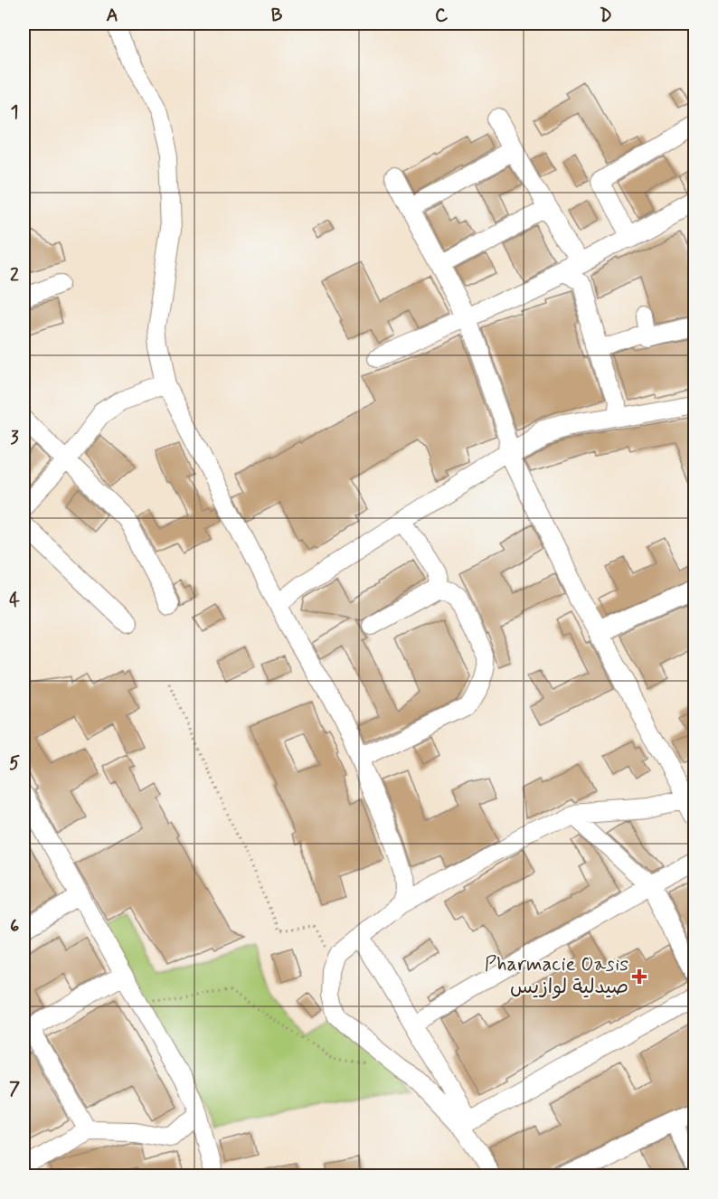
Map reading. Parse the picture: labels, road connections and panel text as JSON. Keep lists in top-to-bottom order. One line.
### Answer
{"places":{"health":["Pharmacie Oasis صيدلية لوازيس"]},"grid":{"columns":["A","B","C","D"],"rows":["1","2","3","4","5","6","7"]}}
